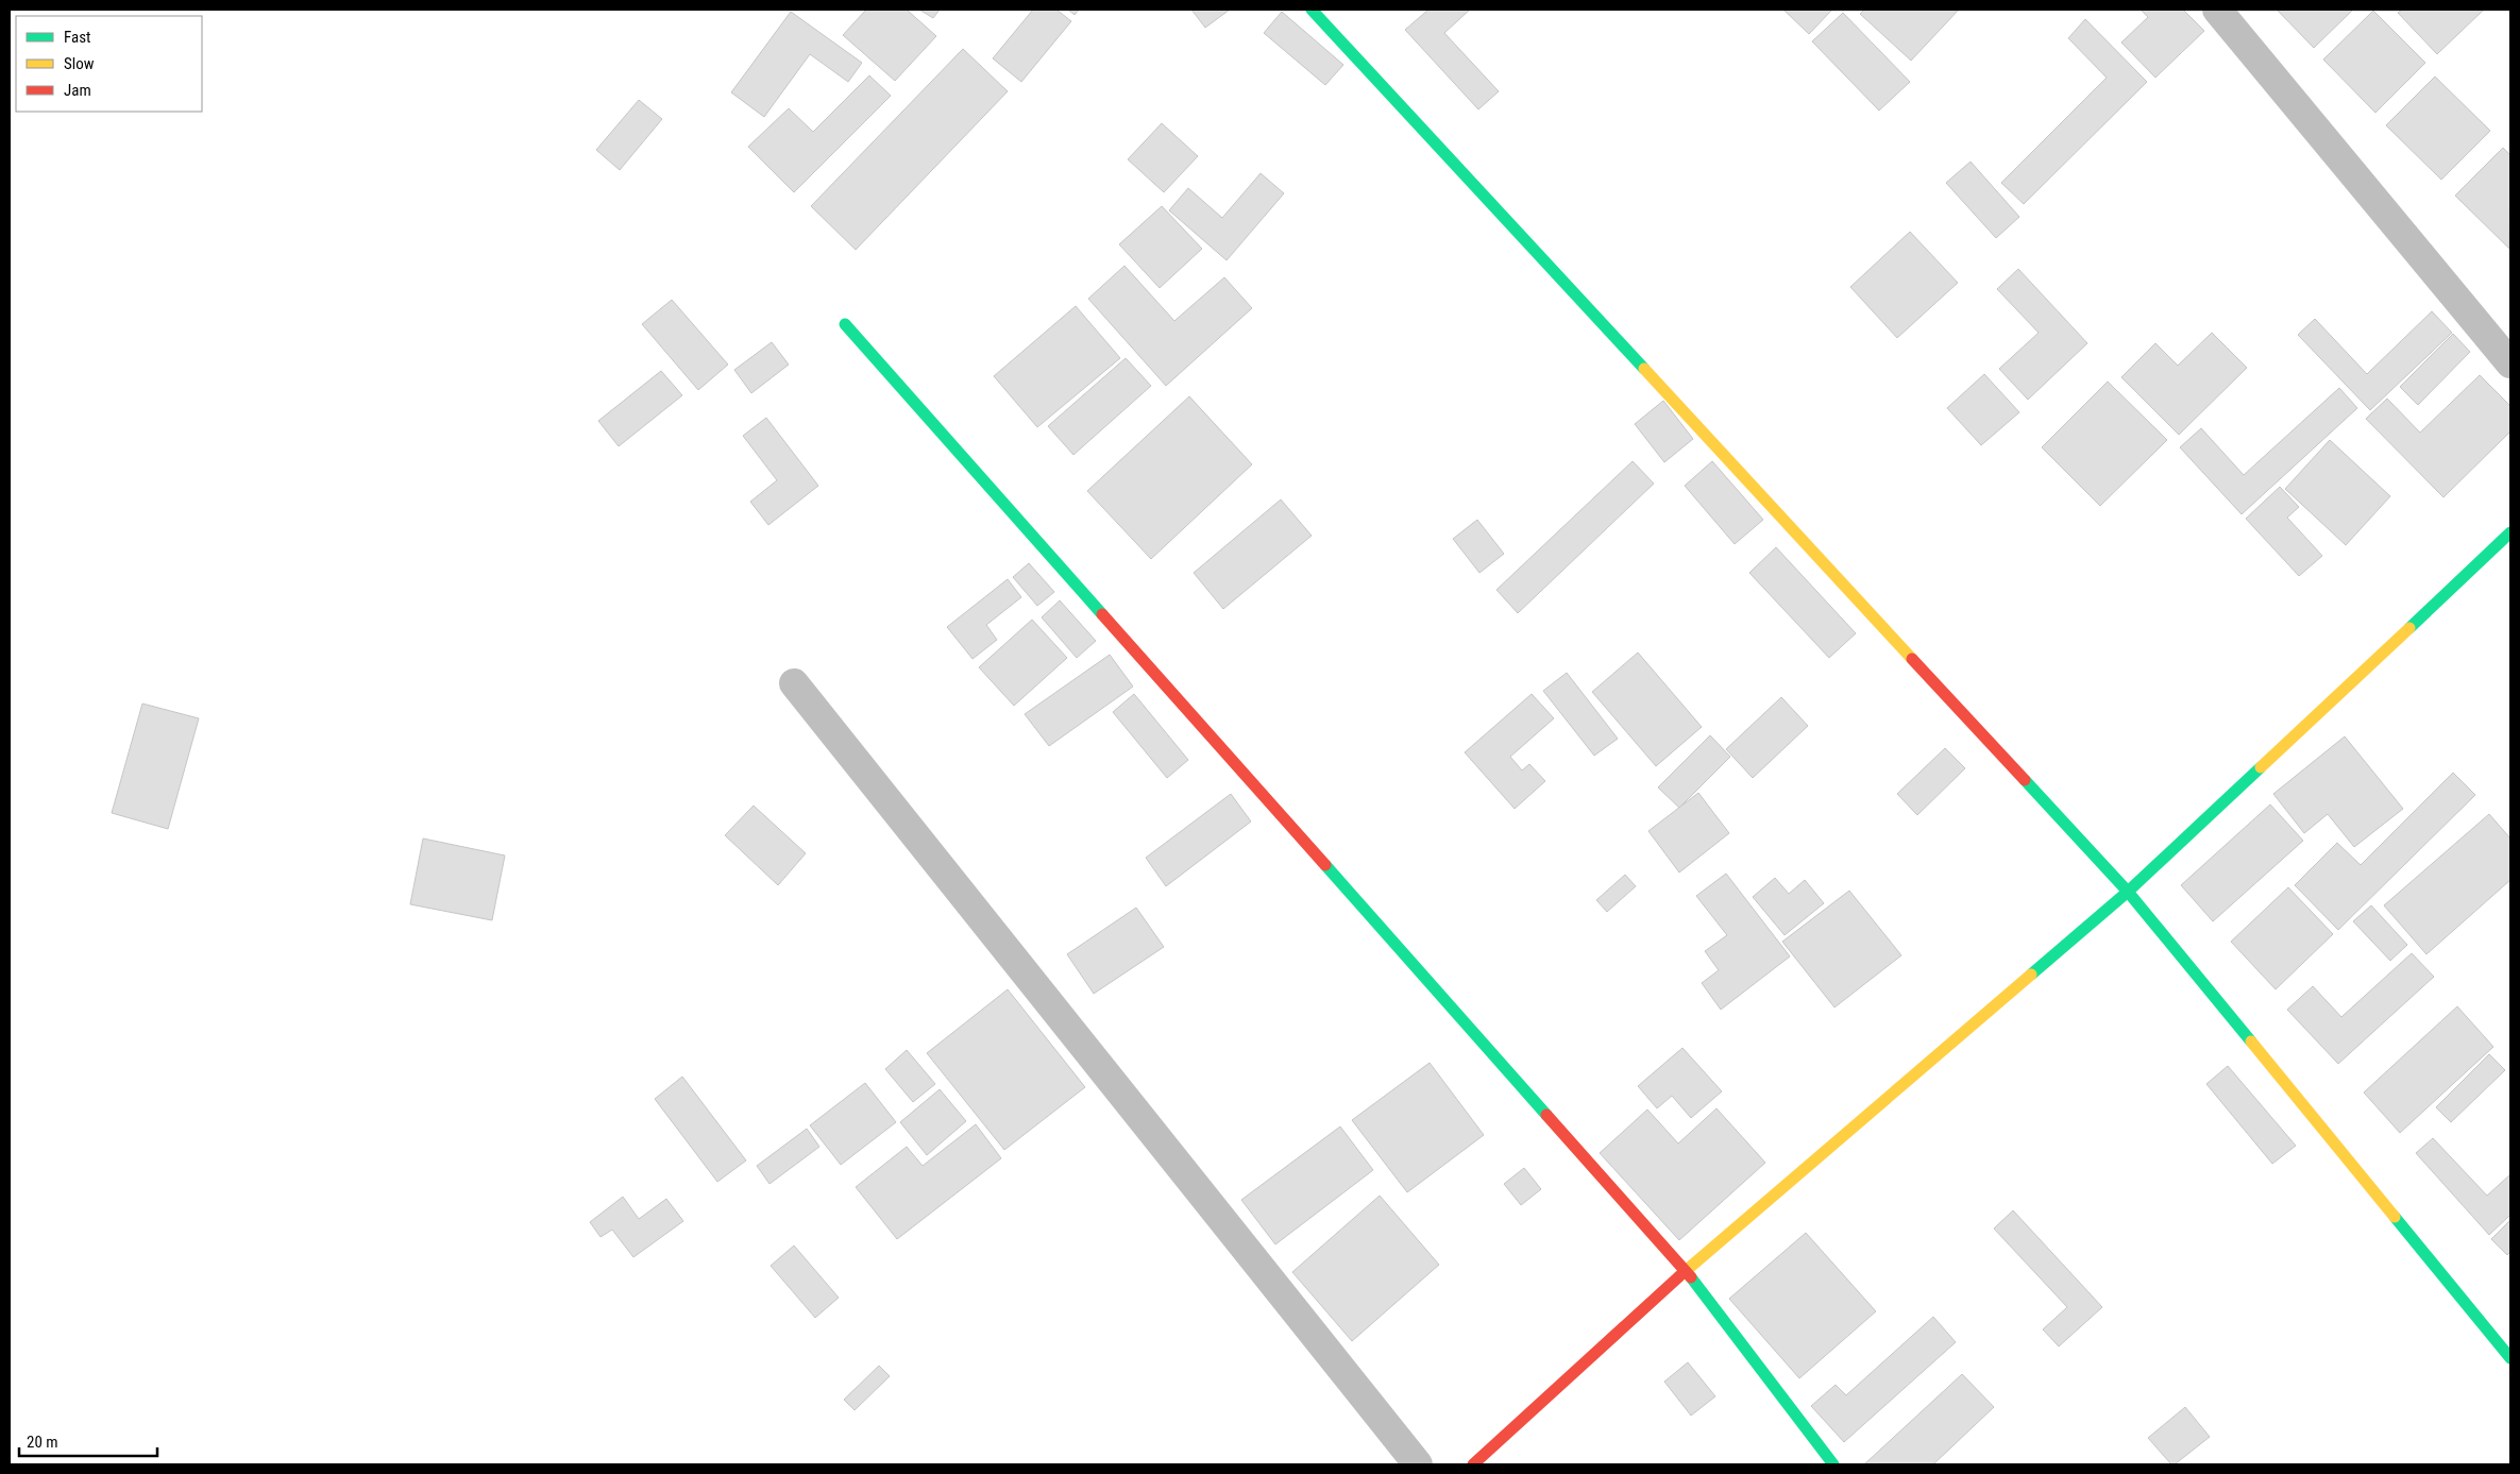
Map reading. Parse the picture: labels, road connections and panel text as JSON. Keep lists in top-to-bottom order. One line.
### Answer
{"legend":["Fast","Slow","Jam"],"scale_bar":"20 m"}
